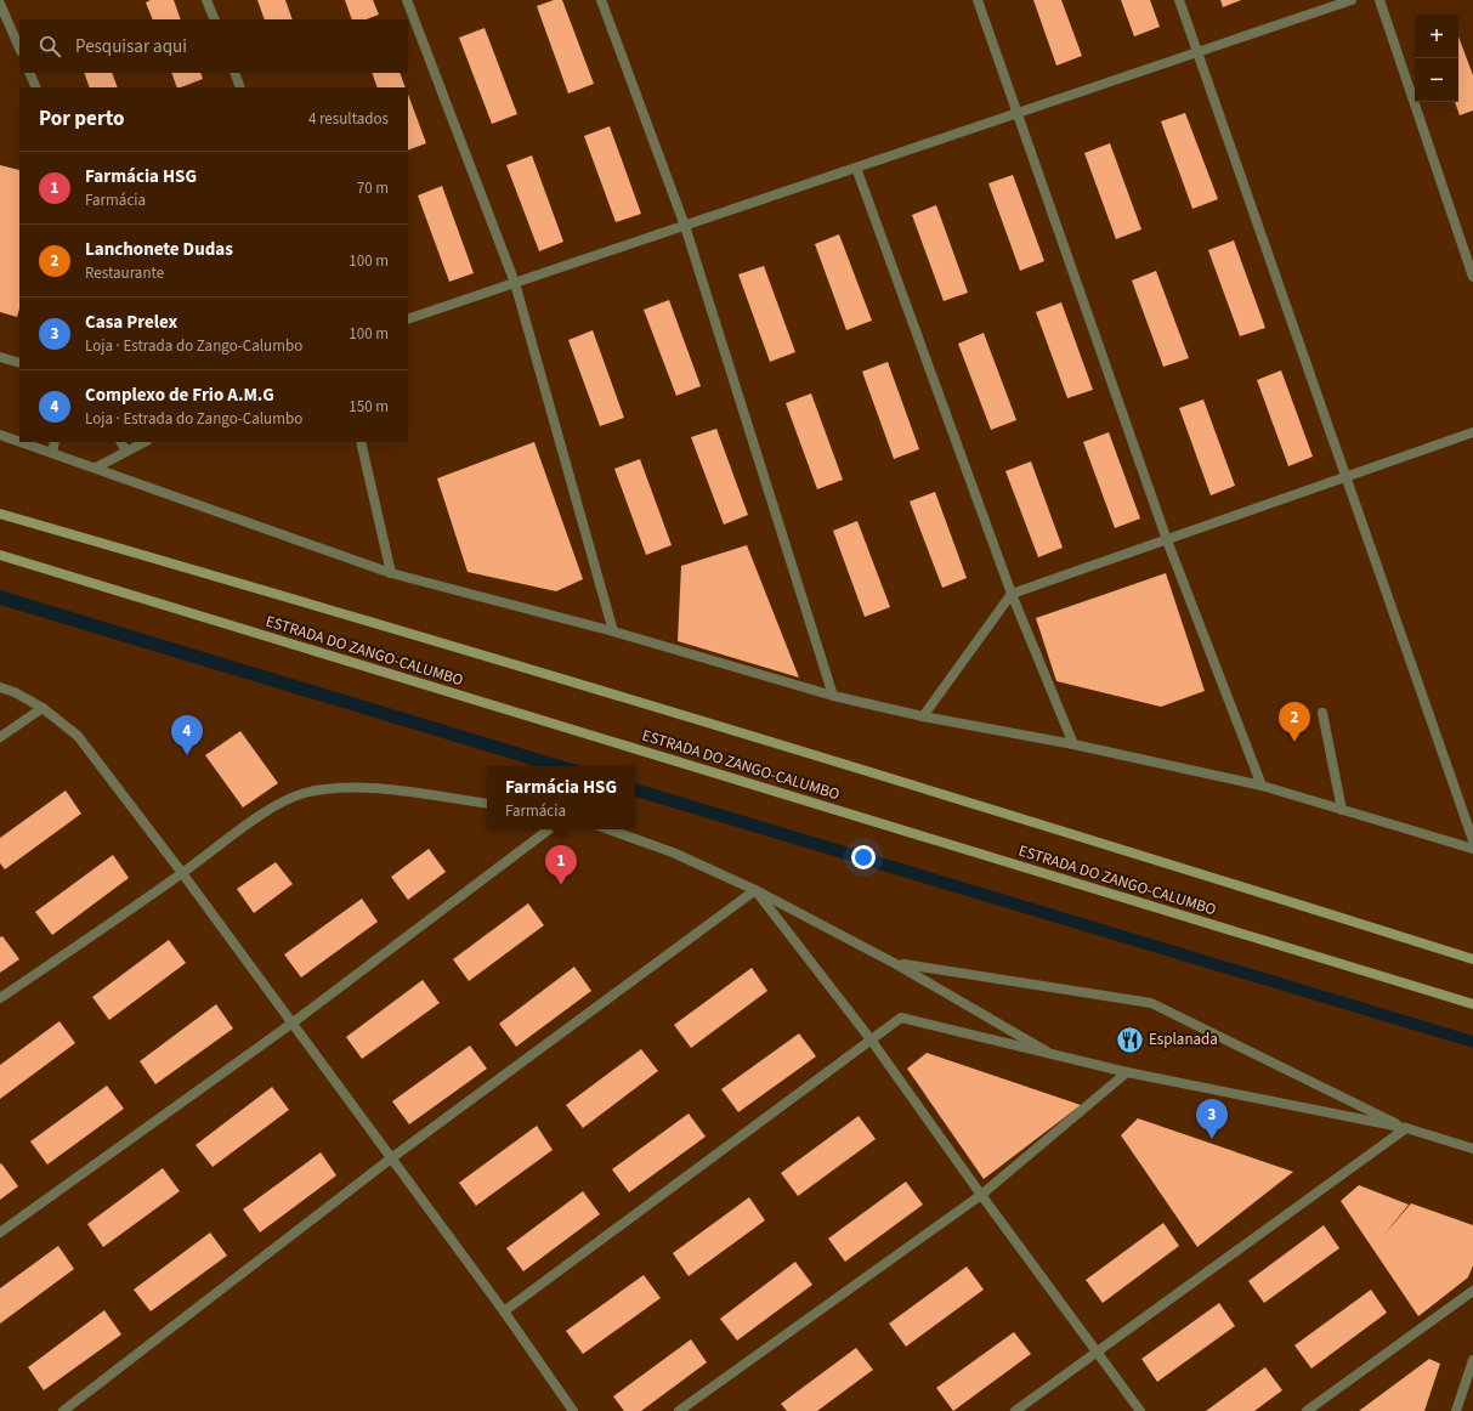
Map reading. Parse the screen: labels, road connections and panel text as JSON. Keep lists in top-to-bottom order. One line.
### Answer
{"streets":{"main road":["ESTRADA DO ZANGO-CALUMBO"]},"places":{"restaurant":["Esplanada"]},"page":{"map_buttons":["+","−"],"search":"Pesquisar aqui","heading":["Por perto","4 resultados"],"list":[{"mark":"1","name":"Farmácia HSG","note":"Farmácia","value":"70 m"},{"mark":"2","name":"Lanchonete Dudas","note":"Restaurante","value":"100 m"},{"mark":"3","name":"Casa Prelex","note":"Loja · Estrada do Zango-Calumbo","value":"100 m"},{"mark":"4","name":"Complexo de Frio A.M.G","note":"Loja · Estrada do Zango-Calumbo","value":"150 m"}],"pins":["2","4","1","3"],"popup":["Farmácia HSG","Farmácia"]}}
